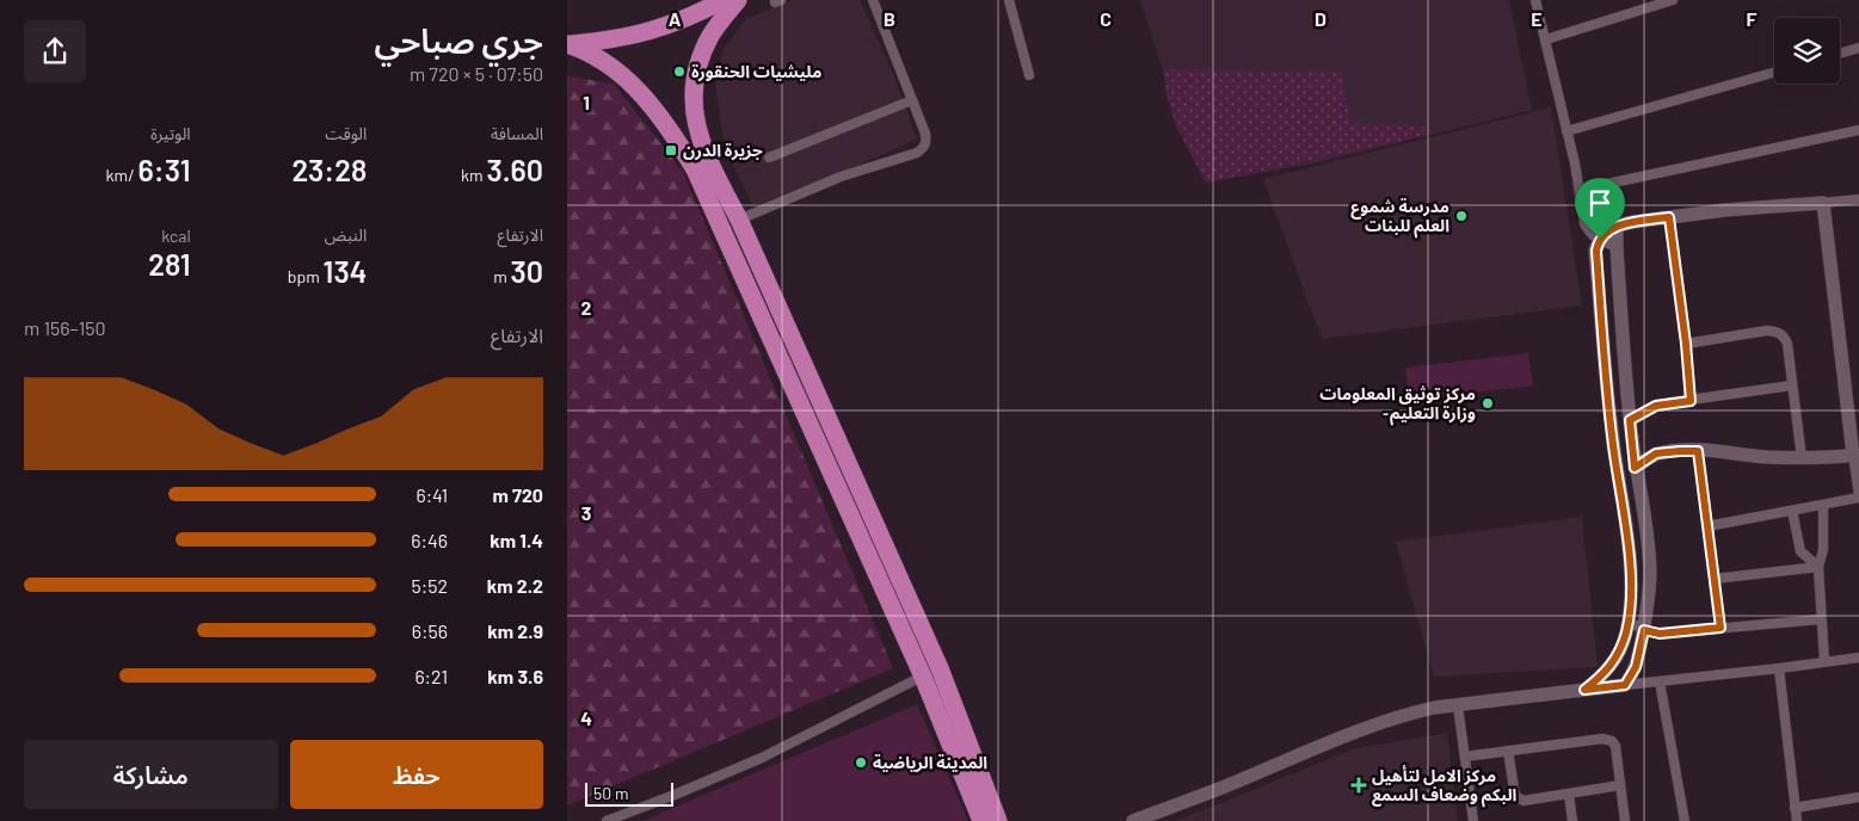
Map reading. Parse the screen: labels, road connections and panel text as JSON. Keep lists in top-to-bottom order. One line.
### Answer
{"places":{"other":["مليشيات الحنقورة","مدرسة شموع العلم للبنات","مركز توثيق المعلومات -وزارة التعليم","المدينة الرياضية"],"transit":["جزيرة الدرن"],"health":["مركز الامل لتأهيل البكم وضعاف السمع"]},"scale_bar":"50 m","page":{"heading":["جري صباحي","07:50 · 5 × 720 m"],"stats":[["المسافة","3.60 km"],["الوقت","23:28"],["الوتيرة","6:31 /km"],["الارتفاع","30 m"],["النبض","134 bpm"],["kcal","281"]],"chart":["الارتفاع","150–156 m"],"list":[{"name":"720 m","note":"6:41"},{"name":"1.4 km","note":"6:46"},{"name":"2.2 km","note":"5:52"},{"name":"2.9 km","note":"6:56"},{"name":"3.6 km","note":"6:21"}],"buttons":["حفظ","مشاركة"],"scale":"50 m"},"grid":{"columns":["A","B","C","D","E","F"],"rows":["1","2","3","4"]}}
